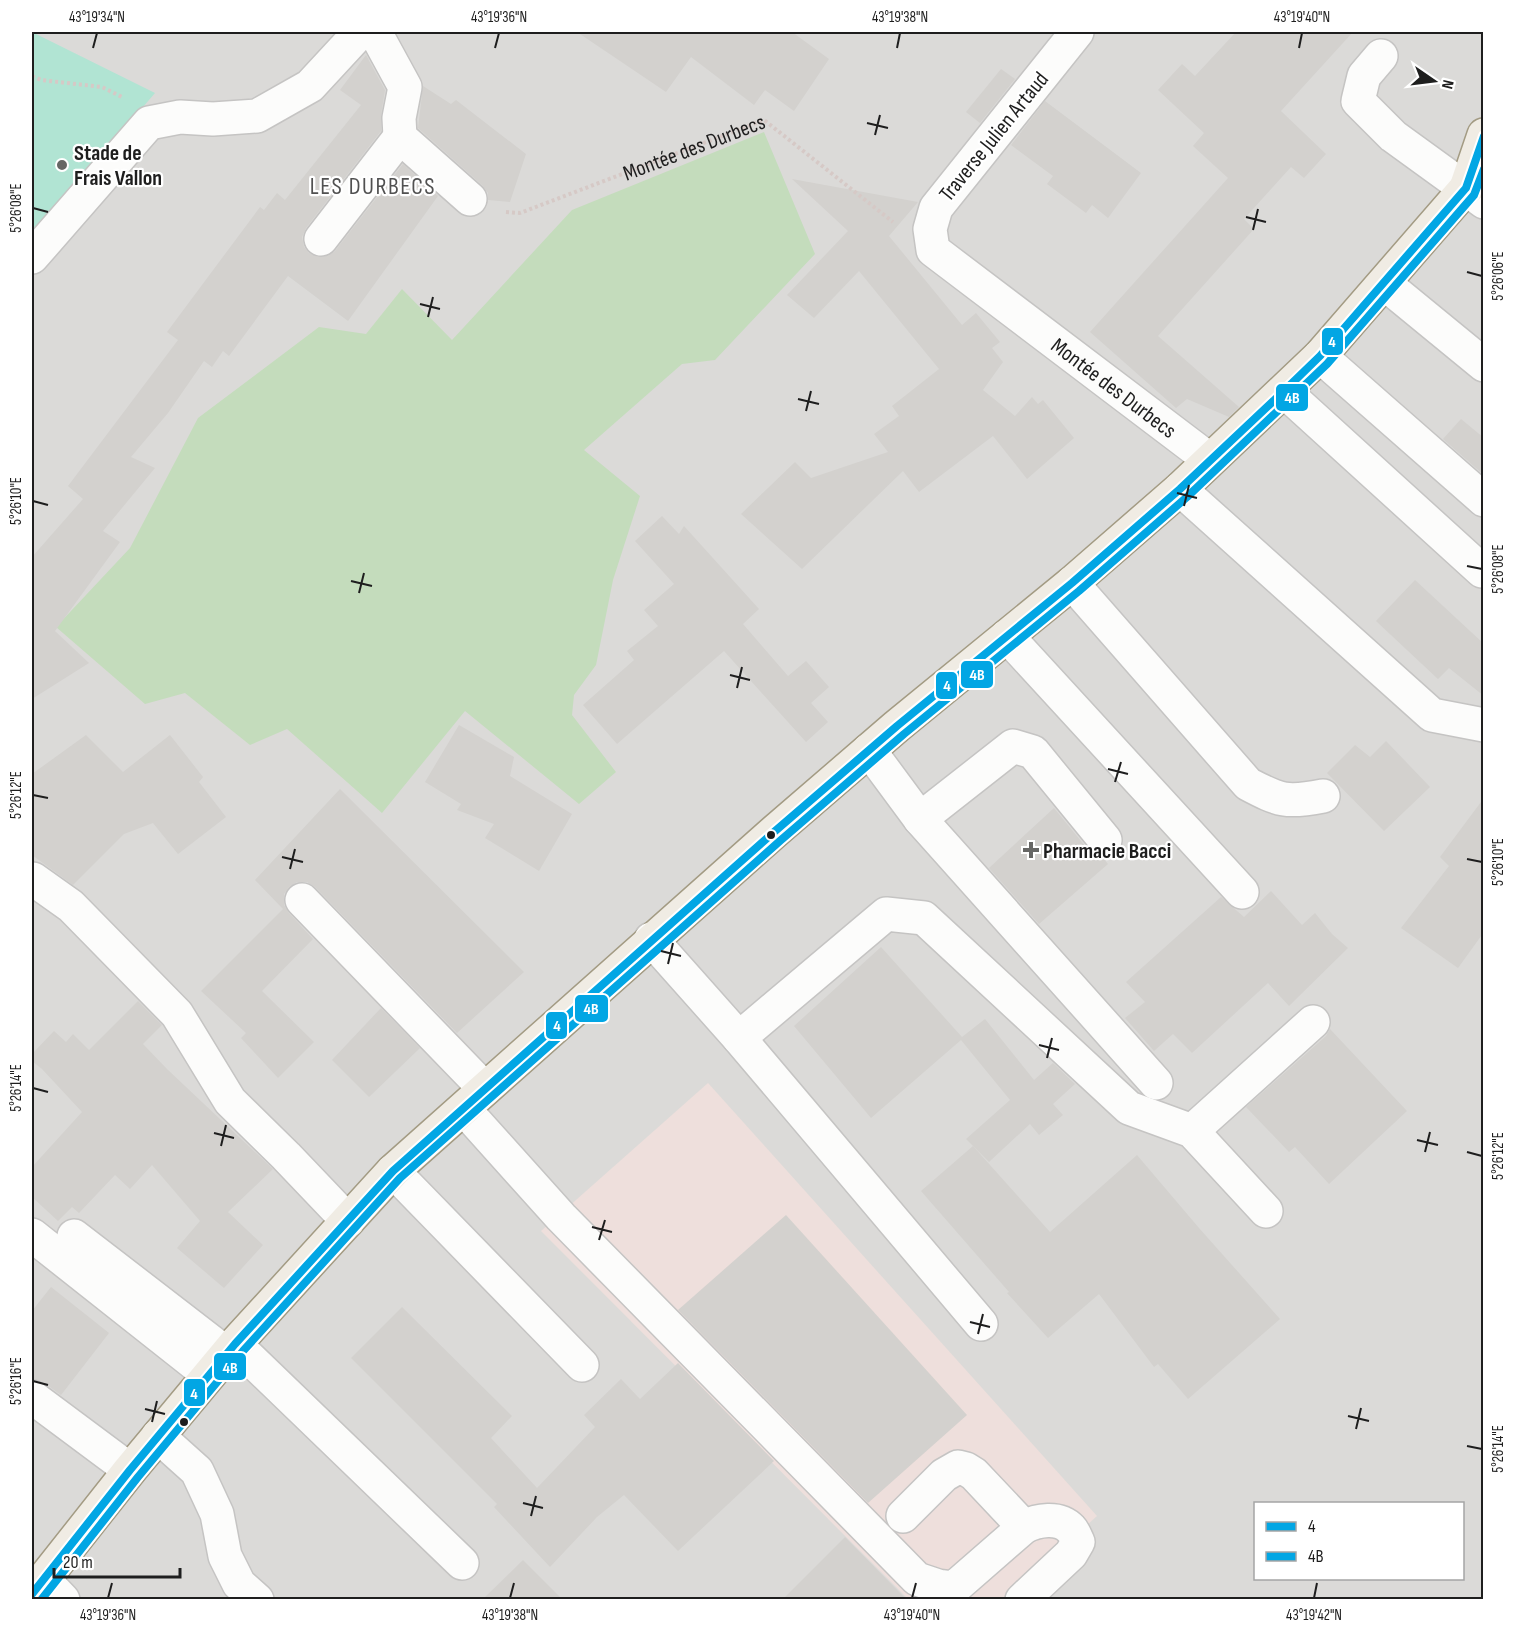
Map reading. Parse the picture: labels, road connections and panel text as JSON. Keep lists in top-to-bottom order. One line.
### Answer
{"streets":{"street":["Traverse Julien Artaud","Montée des Durbecs"]},"crossings":[["Traverse Julien Artaud","Montée des Durbecs"]],"districts":["LES DURBECS"],"places":{"other":["Stade de Frais Vallon"],"health":["Pharmacie Bacci"]},"lines":["transit line 4","transit line 4B"],"legend":["4","4B"],"scale_bar":"20 m","north":"right","coordinates":["43°19'34\"N","43°19'36\"N","43°19'38\"N","43°19'40\"N","5°26'08\"E","5°26'06\"E","5°26'10\"E","5°26'12\"E","5°26'14\"E","5°26'16\"E","43°19'42\"N"]}
